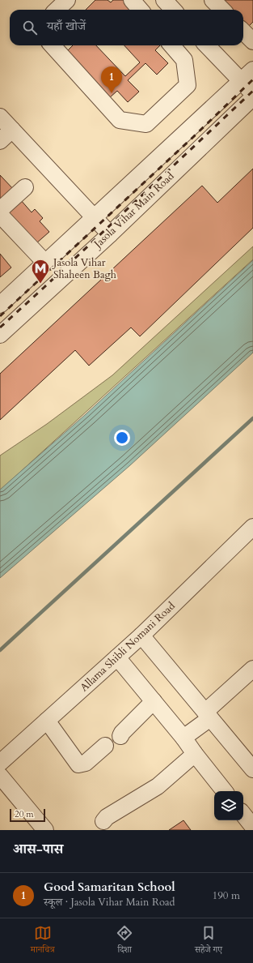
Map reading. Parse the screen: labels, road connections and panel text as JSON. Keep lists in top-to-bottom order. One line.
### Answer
{"streets":{"street":["Jasola Vihar Main Road","Allama Shibli Nomani Road"]},"places":{"metro station":["Jasola Vihar Shaheen Bagh"]},"scale_bar":"20 m","page":{"search":"यहाँ खोजें","pins":"1","scale":"20 m","heading":"आस-पास","list":[{"mark":"1","name":"Good Samaritan School","note":"स्कूल · Jasola Vihar Main Road","value":"190 m"}],"nav":["मानचित्र","दिशा","सहेजे गए"]}}
